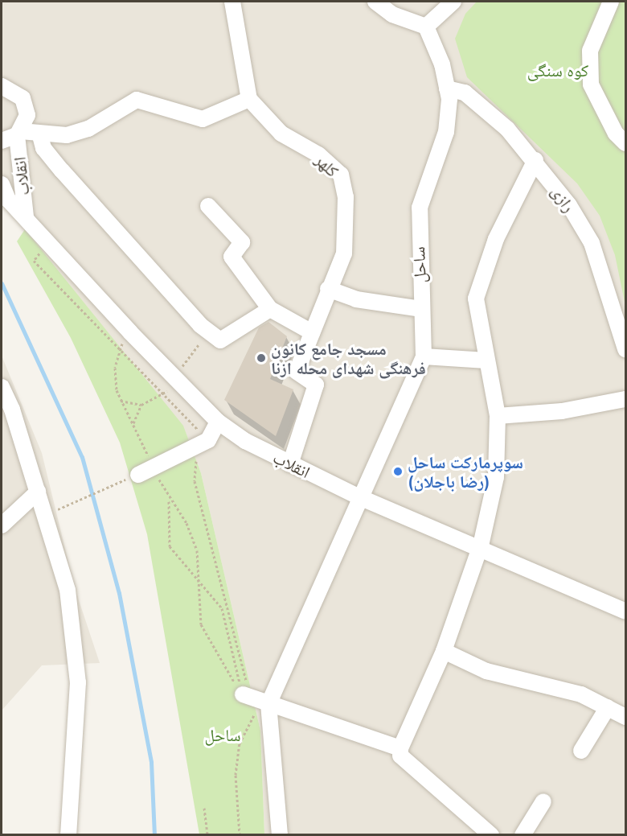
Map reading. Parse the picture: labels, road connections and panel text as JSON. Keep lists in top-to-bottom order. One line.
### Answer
{"streets":{"street":["کلهر","انقلاب","رازی","ساحل"]},"crossings":[["کلهر","انقلاب"],["انقلاب","ساحل"],["رازی","ساحل"]],"parks":["کوه سنگی","ساحل"],"places":["مسجد جامع کانون فرهنگی شهدای محله ازنا","سوپرمارکت ساحل (رضا باجلان)"]}
